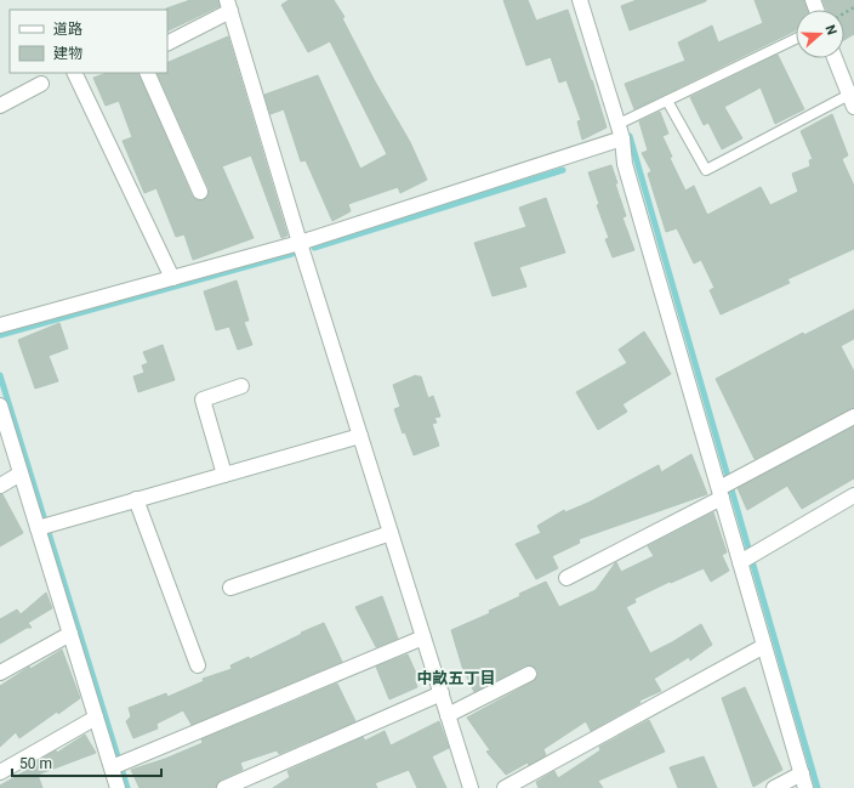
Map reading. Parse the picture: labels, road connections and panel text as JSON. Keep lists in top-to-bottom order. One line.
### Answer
{"districts":["中畝五丁目"],"legend":["道路","建物"],"scale_bar":"50 m","north":"right"}
